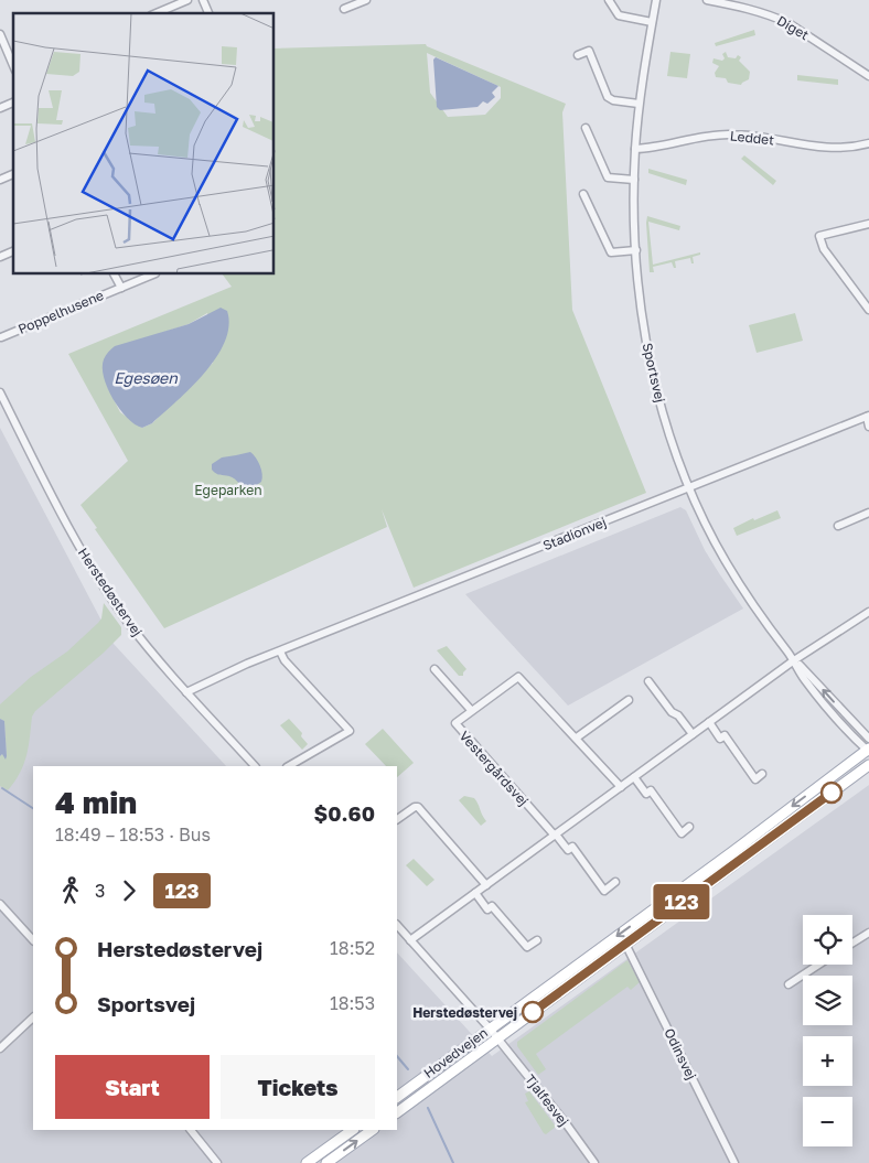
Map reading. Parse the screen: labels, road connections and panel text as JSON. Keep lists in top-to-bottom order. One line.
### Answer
{"streets":{"main road":["Hovedvejen"],"street":["Diget","Leddet","Poppelhusene","Sportsvej","Stadionvej","Herstedøstervej","Vestergårdsvej","Odinsvej","Tjalfesvej"]},"crossings":[["Leddet","Sportsvej"],["Sportsvej","Stadionvej"],["Sportsvej","Hovedvejen"],["Stadionvej","Herstedøstervej"],["Hovedvejen","Odinsvej"],["Hovedvejen","Tjalfesvej"]],"water":["Egesøen"],"parks":["Egeparken"],"places":["Herstedøstervej"],"lines":["bus line 123"],"page":{"on_map":"123","heading":["4 min","18:49 – 18:53 · Bus","$0.60"],"legs":["3","123"],"map_buttons":["+","−"],"list":[{"name":"Herstedøstervej","value":"18:52"},{"name":"Sportsvej","value":"18:53"}],"buttons":["Start","Tickets"]}}
